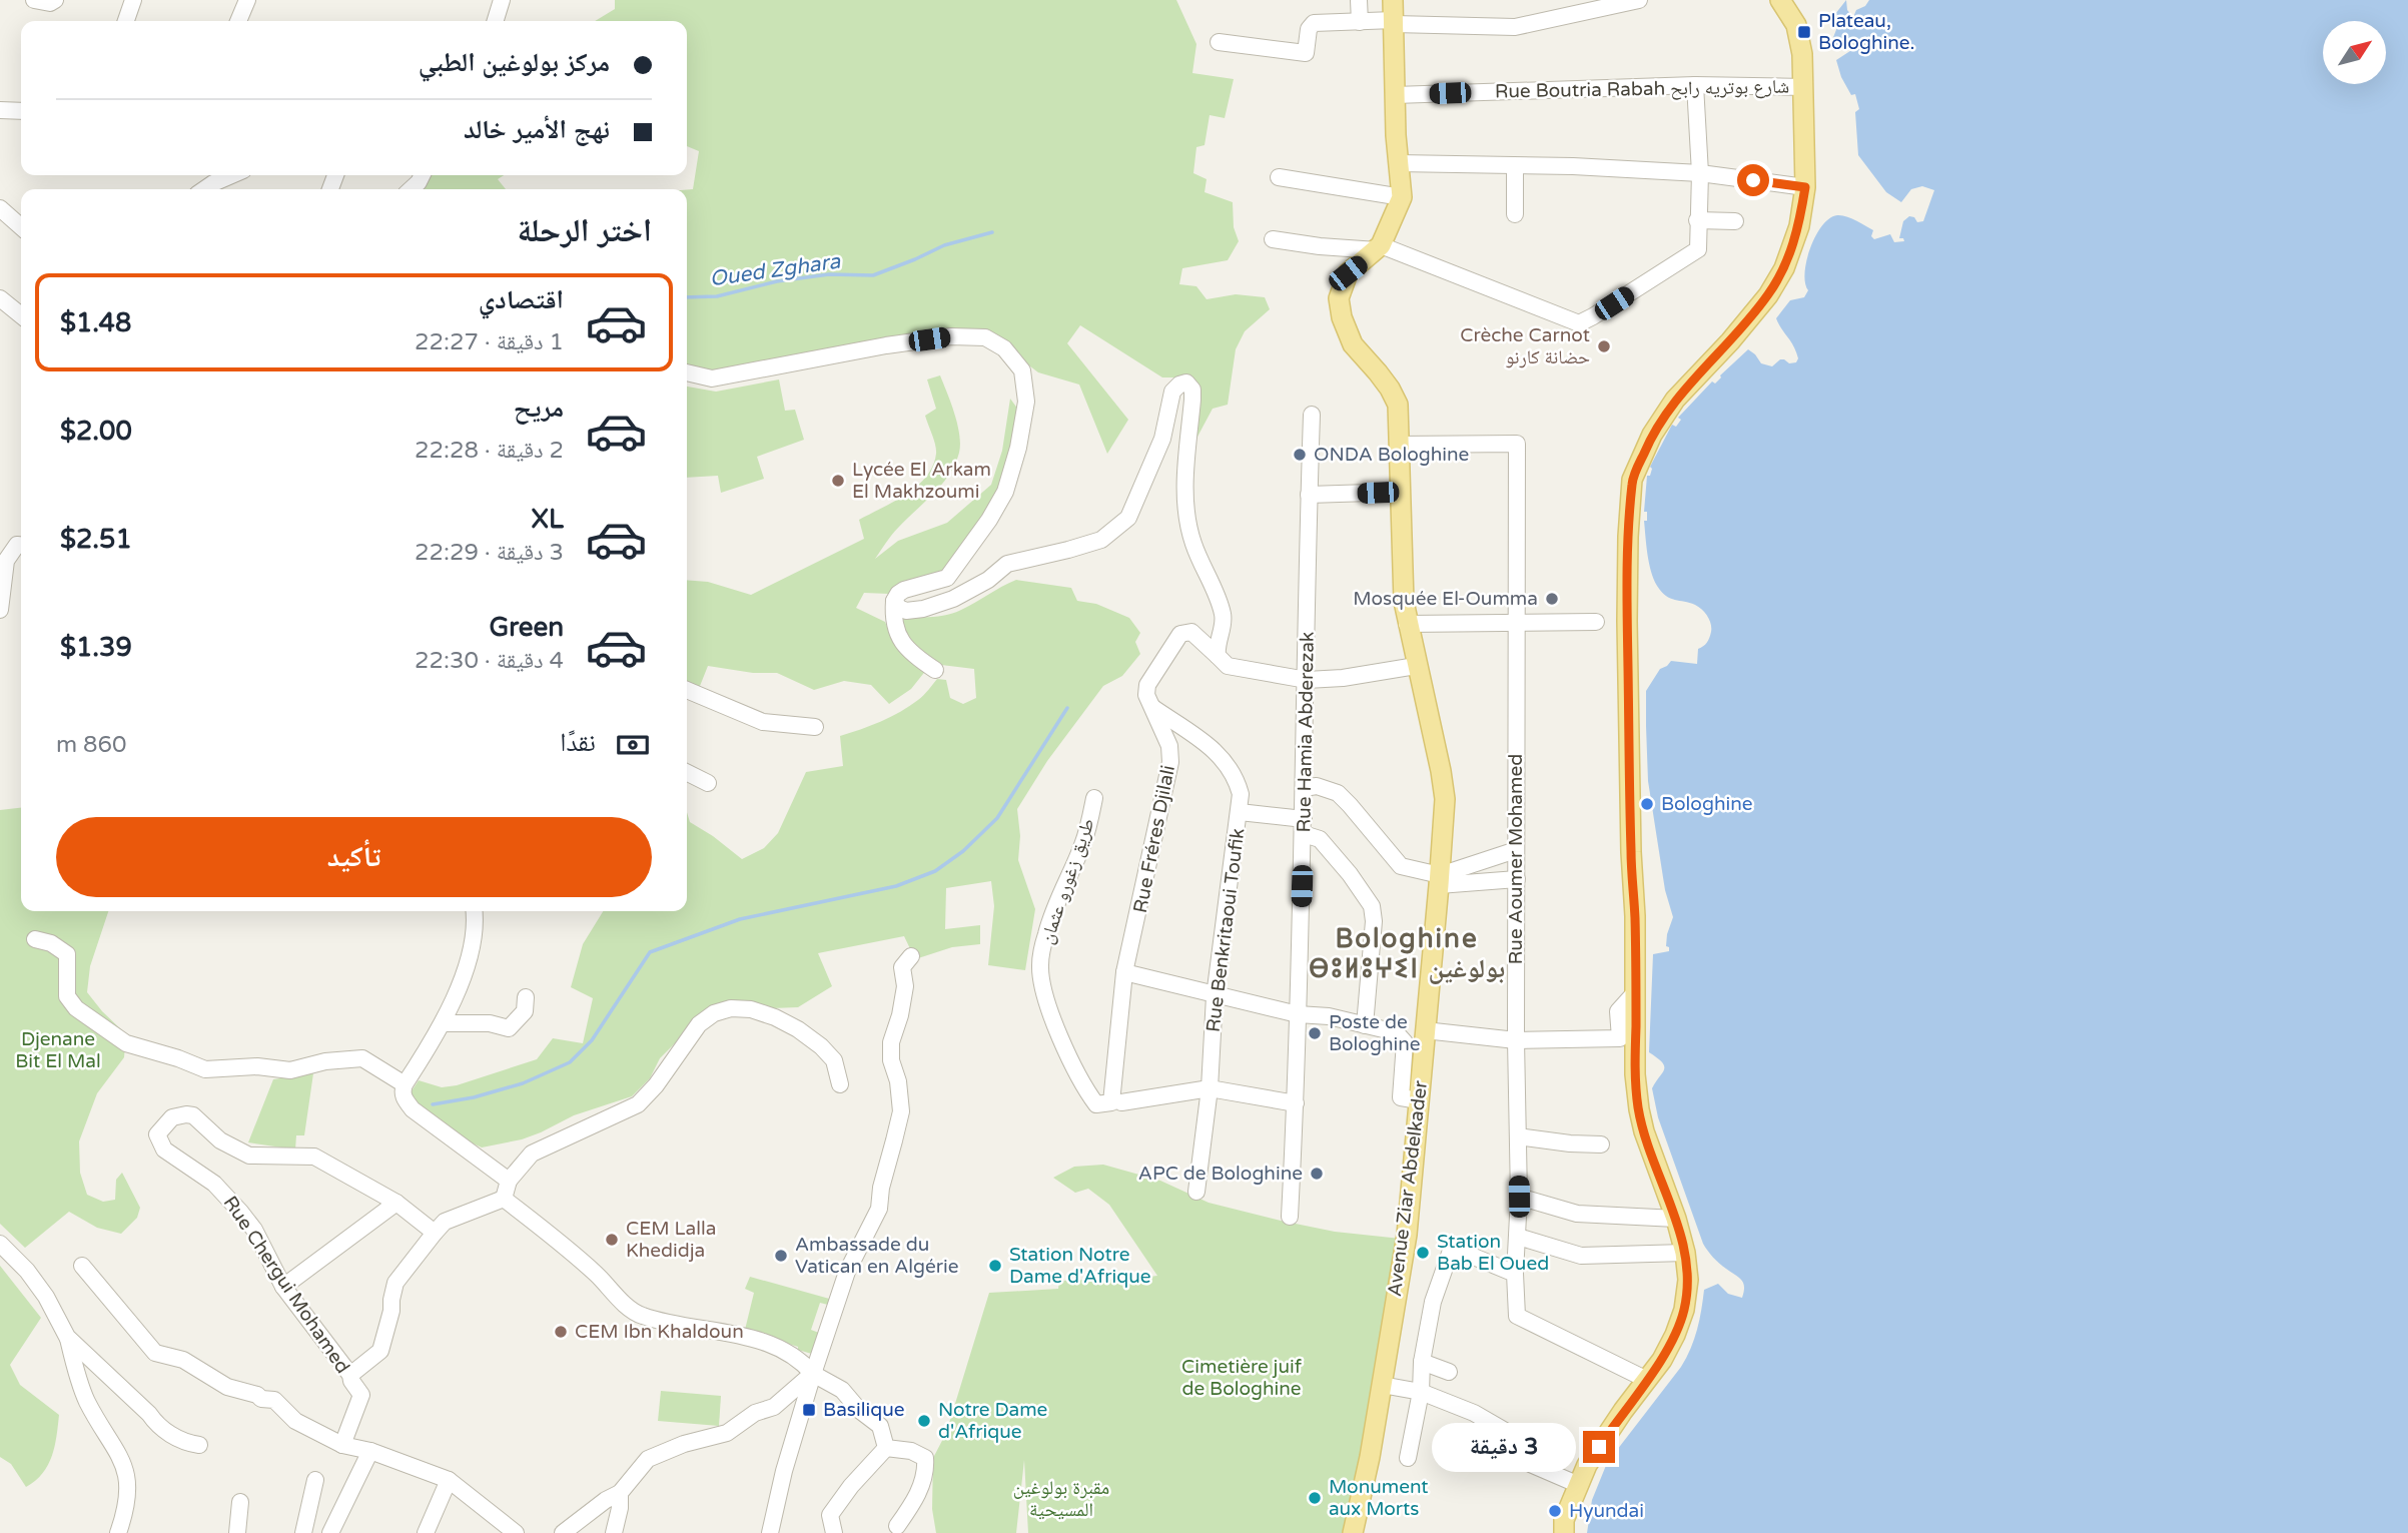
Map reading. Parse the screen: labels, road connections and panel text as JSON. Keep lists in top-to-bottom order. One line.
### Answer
{"streets":{"main road":["Avenue Ziar Abdelkader"],"street":["Rue Boutria Rabah شارع بوتريه رابح","Rue Hamia Abderezak","Rue Fréres Djilali","Rue Aoumer Mohamed","طريق زغورو عثمان","Rue Benkritaoui Toufik","Rue Chergui Mohamed"]},"crossings":[["Rue Fréres Djilali","طريق زغورو عثمان"],["Rue Fréres Djilali","Rue Benkritaoui Toufik"],["Rue Aoumer Mohamed","Avenue Ziar Abdelkader"]],"districts":["Bologhine ⴱⵓⵍⵓⵖⵉⵏ بولوغين"],"water":["Oued Zghara"],"parks":["Djenane Bit El Mal","Cimetière juif de Bologhine","مقبرة بولوغين المسيحية"],"places":{"transit":["Plateau, Bologhine.","Basilique"],"other":["Crèche Carnot حضانة كارنو","ONDA Bologhine","Lycée El Arkam El Makhzoumi","Mosquée El-Oumma","Bologhine","Poste de Bologhine","APC de Bologhine","CEM Lalla Khedidja","Station Bab El Oued","Ambassade du Vatican en Algérie","Station Notre Dame d'Afrique","CEM Ibn Khaldoun","Notre Dame d'Afrique","Monument aux Morts","Hyundai"]},"north":"top right","page":{"banner":["مركز بولوغين الطبي","نهج الأمير خالد"],"heading":"اختر الرحلة","list":[{"name":"اقتصادي","note":"1 دقيقة · 22:27","value":"$1.48"},{"name":"مريح","note":"2 دقيقة · 22:28","value":"$2.00"},{"name":"XL","note":"3 دقيقة · 22:29","value":"$2.51"},{"name":"Green","note":"4 دقيقة · 22:30","value":"$1.39"}],"pay":["نقدًا","860 m"],"buttons":"تأكيد","bubble":"3 دقيقة"}}
